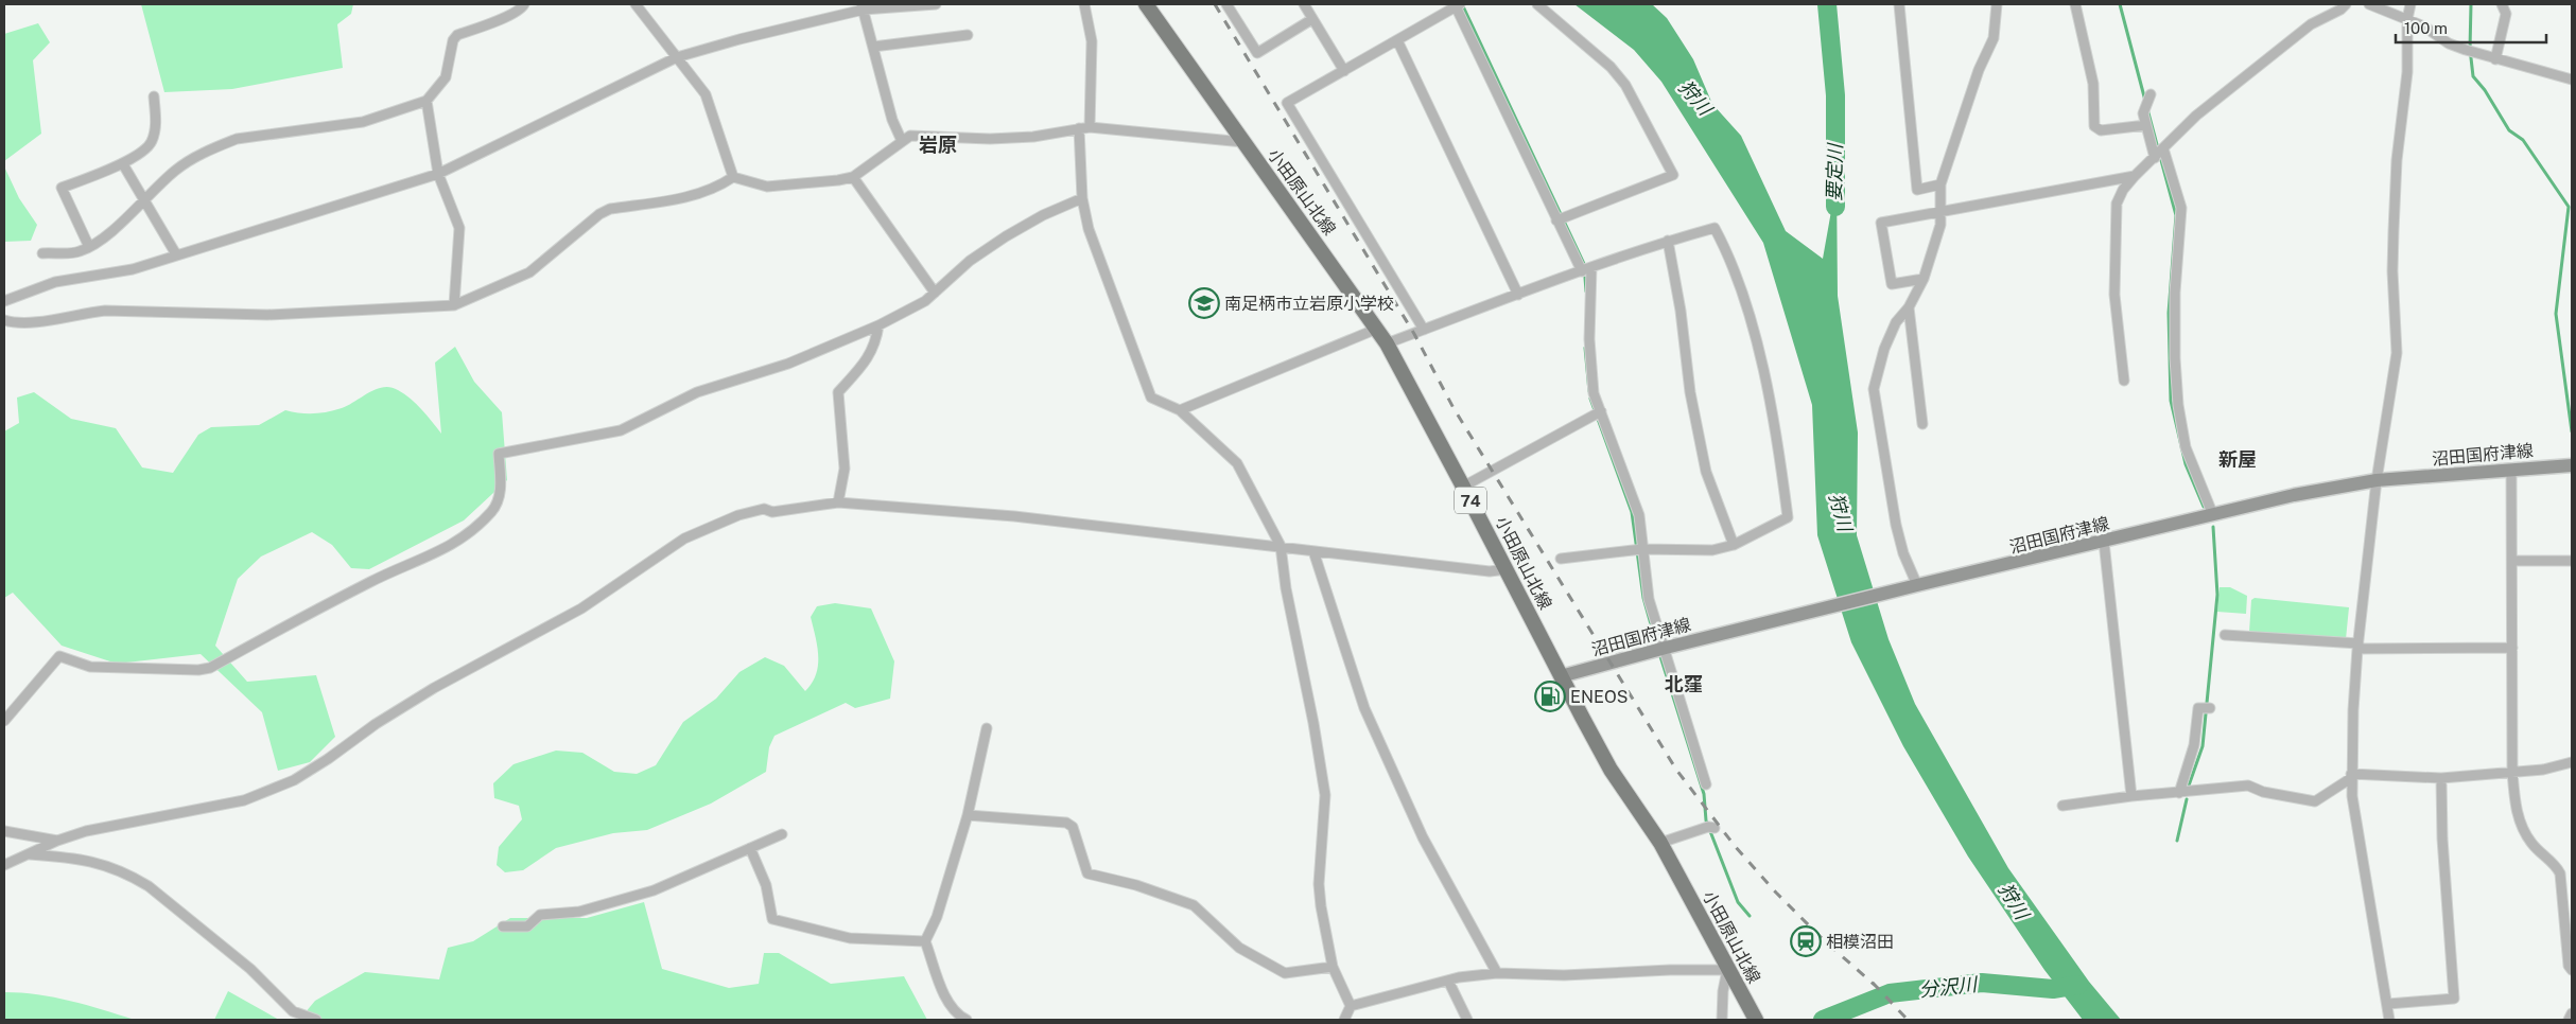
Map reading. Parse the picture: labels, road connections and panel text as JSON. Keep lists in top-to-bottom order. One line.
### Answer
{"streets":{"main road":["小田原山北線","沼田国府津線","74"]},"crossings":[["小田原山北線","沼田国府津線"]],"districts":["岩原","新屋","北窪"],"water":["狩川","要定川","分沢川"],"places":{"school or university":["南足柄市立岩原小学校"],"fuel station":["ENEOS"],"station":["相模沼田"]},"scale_bar":"100 m"}
